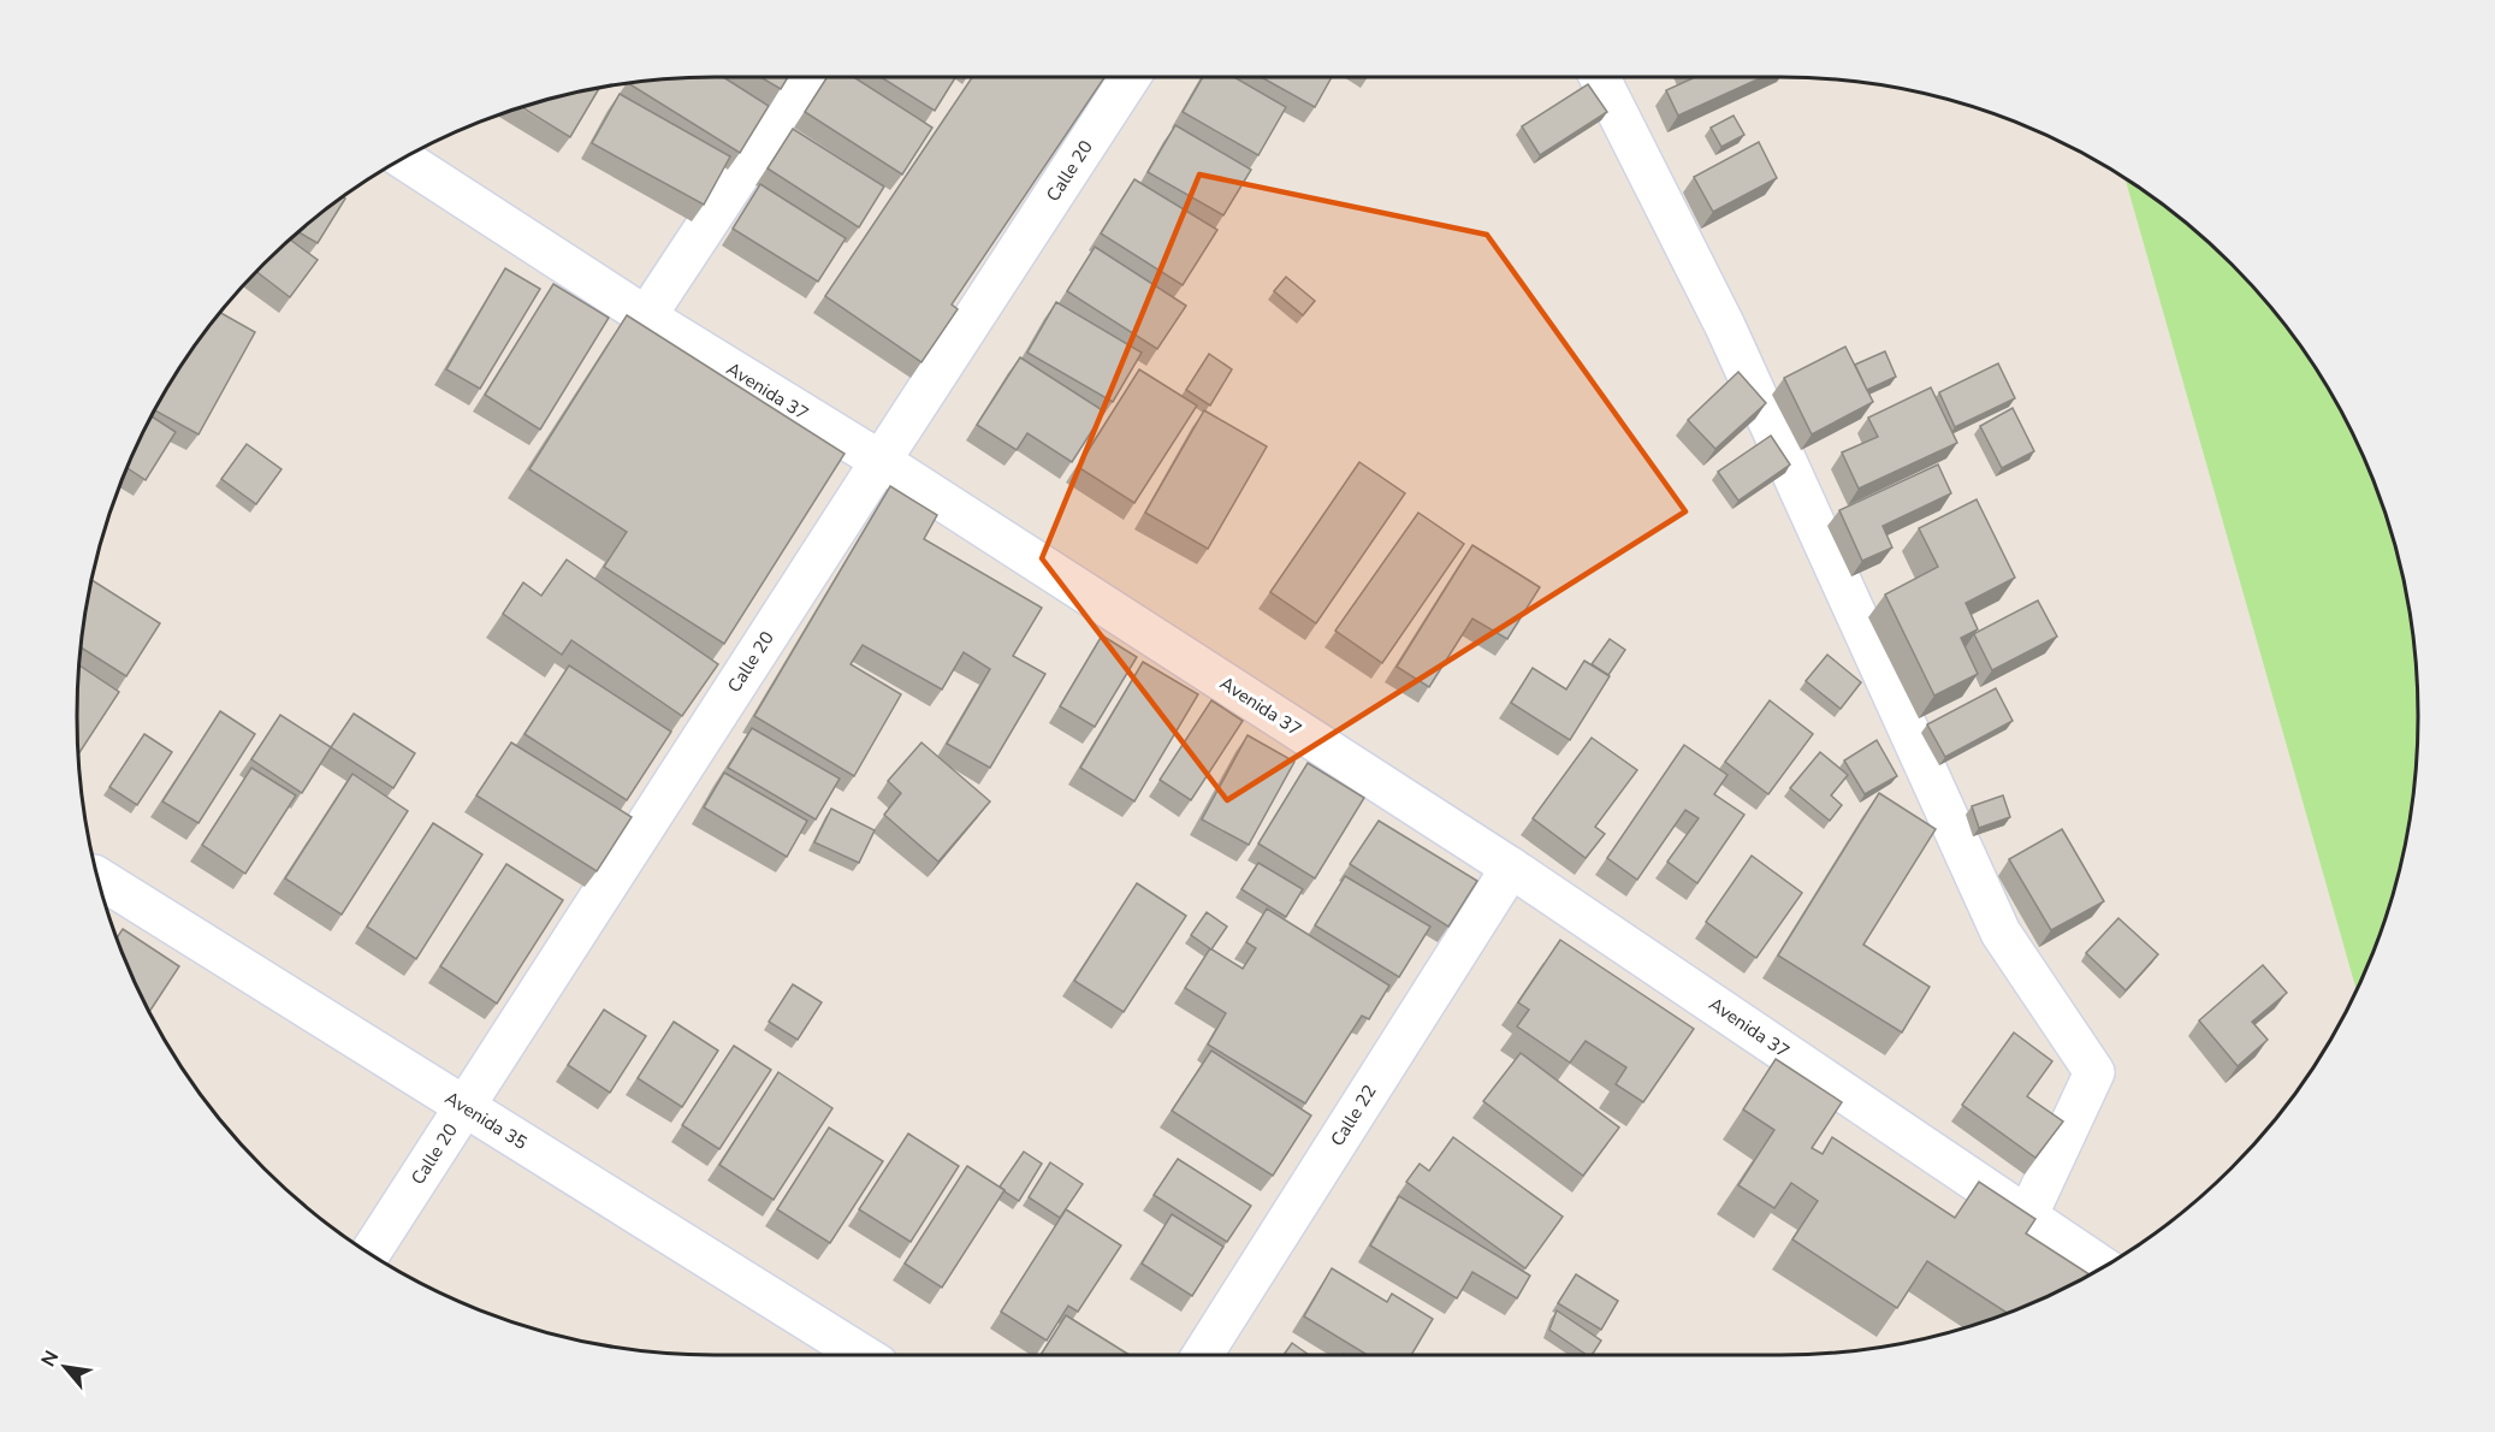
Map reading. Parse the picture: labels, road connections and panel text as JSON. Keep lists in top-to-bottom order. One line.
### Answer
{"streets":{"street":["Calle 20","Avenida 37","Calle 22","Avenida 35"]},"crossings":[["Calle 20","Avenida 37"],["Calle 20","Avenida 35"],["Avenida 37","Calle 22"]],"north":"top left"}
